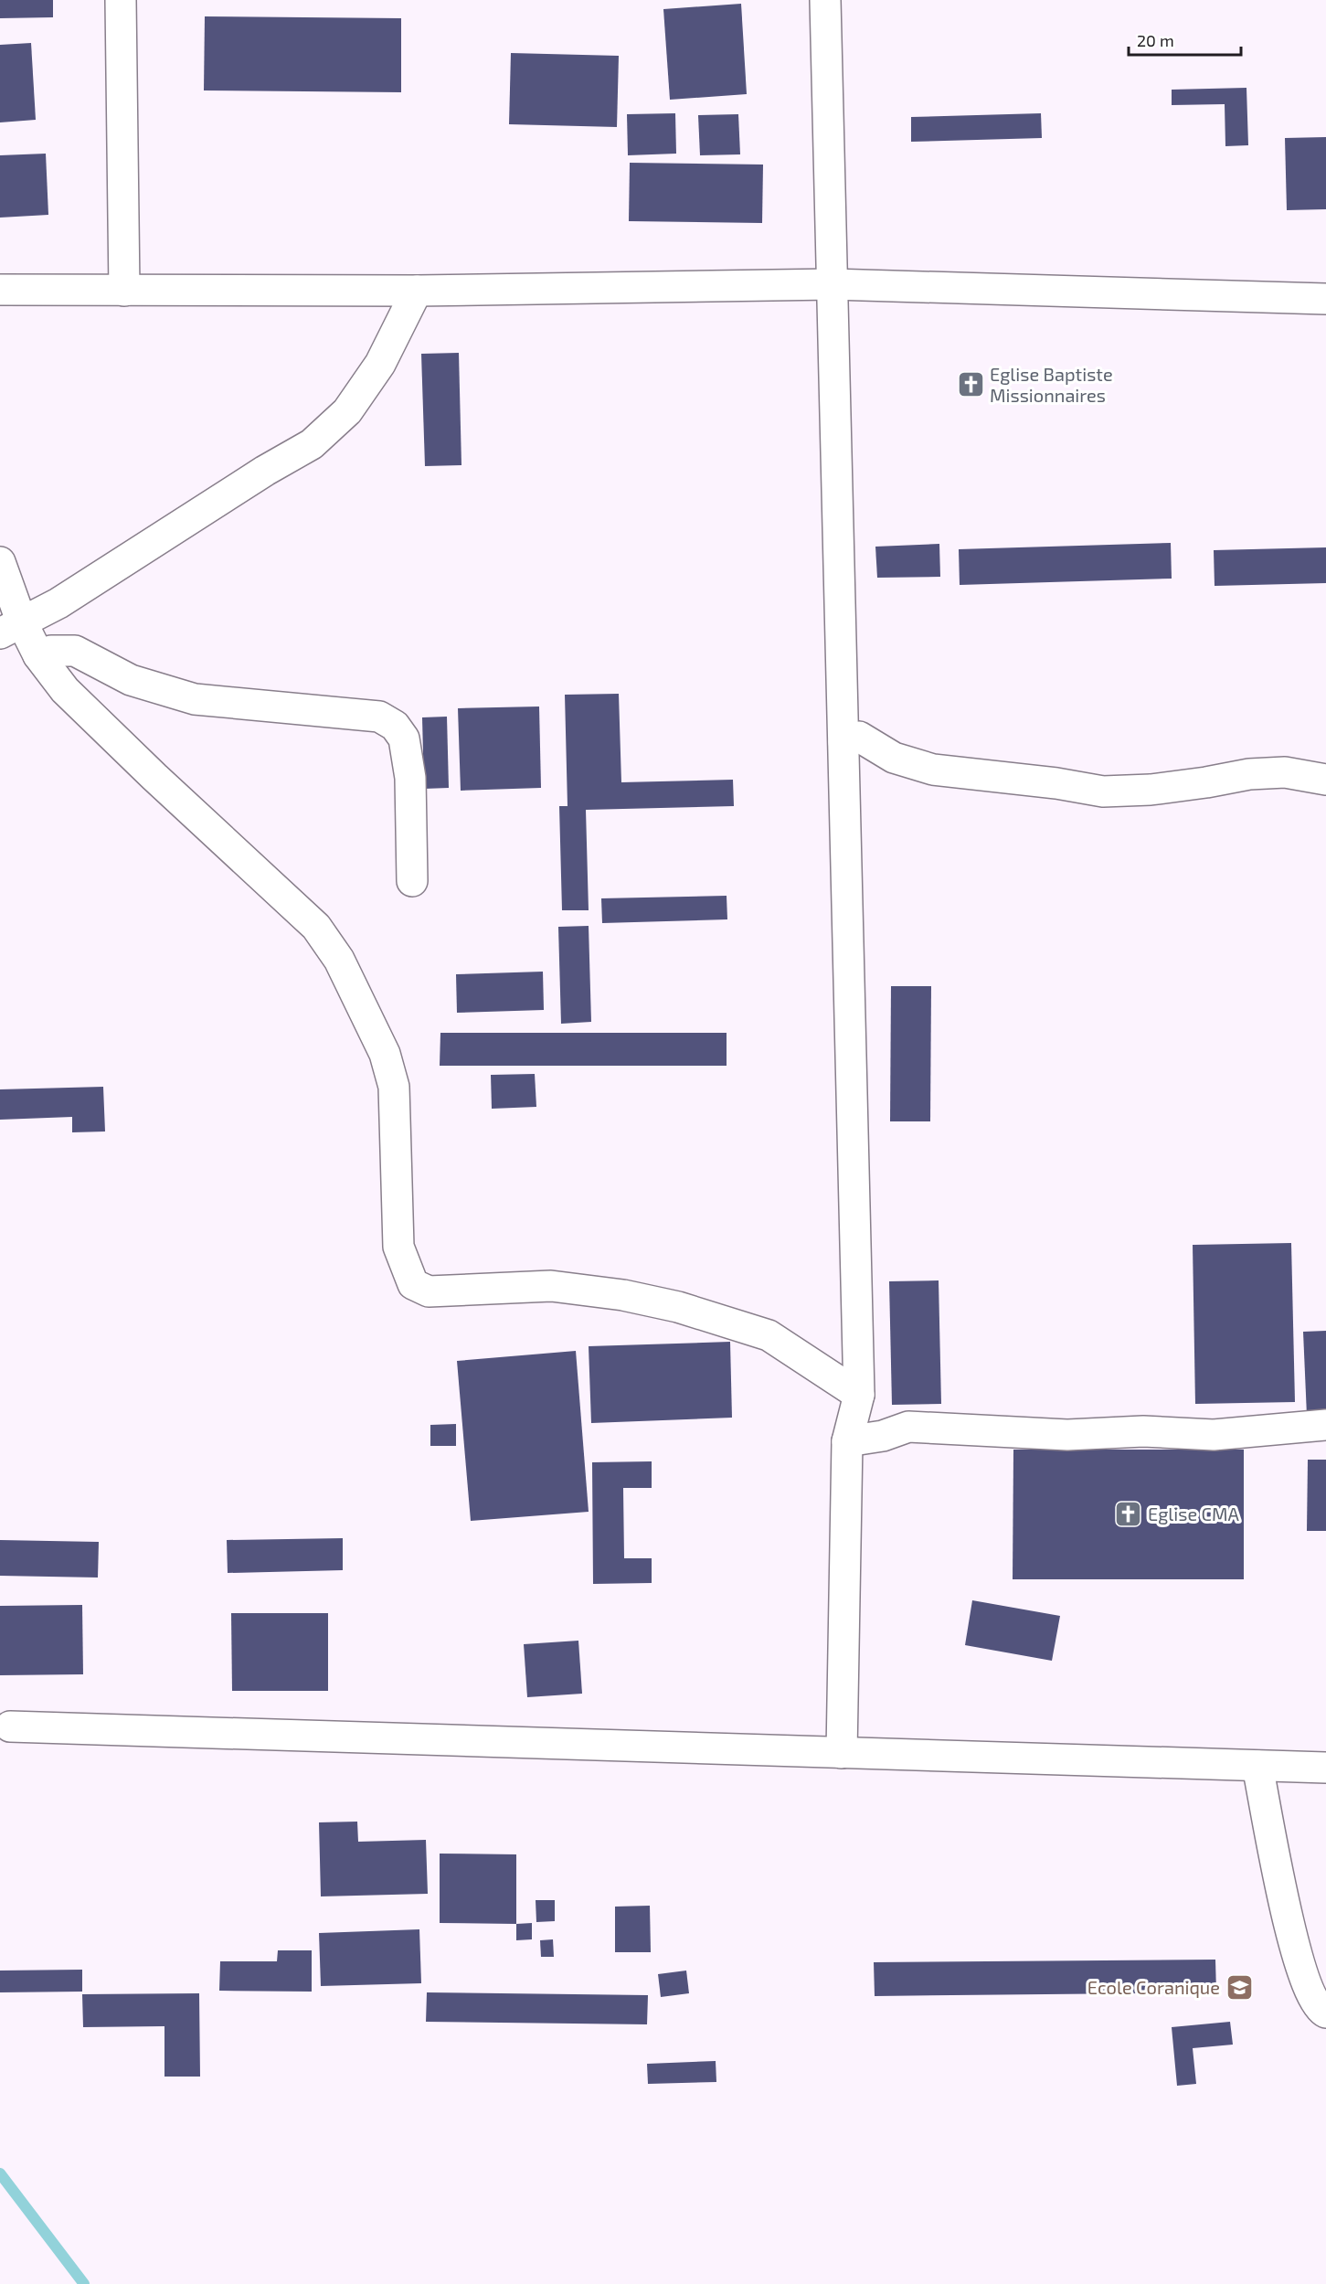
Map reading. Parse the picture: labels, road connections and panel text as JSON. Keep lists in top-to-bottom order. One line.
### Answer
{"places":{"church":["Eglise Baptiste Missionnaires","Eglise CMA"],"school or university":["Ecole Coranique"]},"scale_bar":"20 m"}
